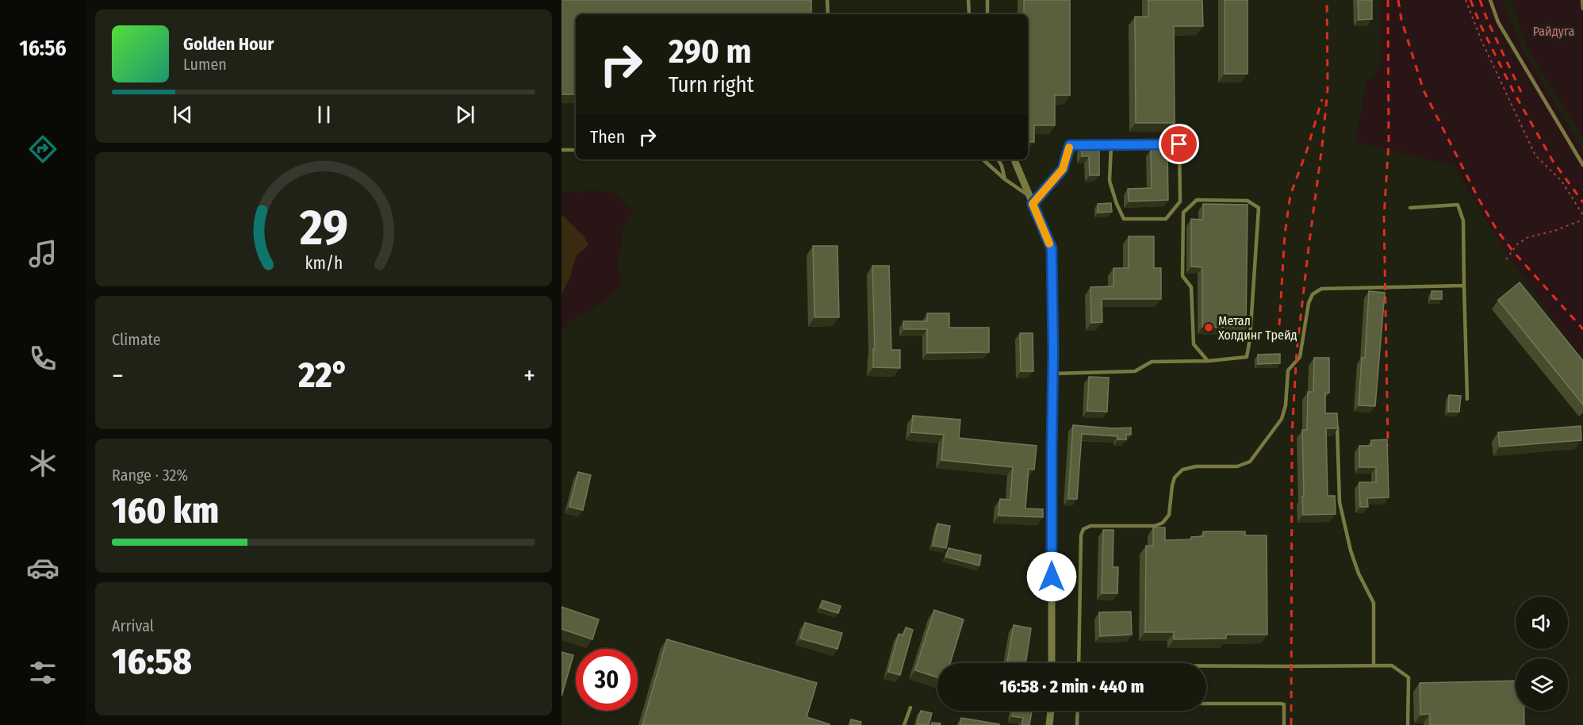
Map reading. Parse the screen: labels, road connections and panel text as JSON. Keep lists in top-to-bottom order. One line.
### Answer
{"parks":["Райдуга"],"places":["Метал Холдинг Трейд"],"page":{"tabs":"16:56","turn":["290 m","Turn right"],"song":["Golden Hour","Lumen"],"then":"Then","tile":["Climate",["Range · 32%","160 km"],["Arrival","16:58"]],"heat":["−","22°","+"],"limit":"30","trip":"16:58 · 2 min · 440 m","gauge":["29","km/h"]}}
